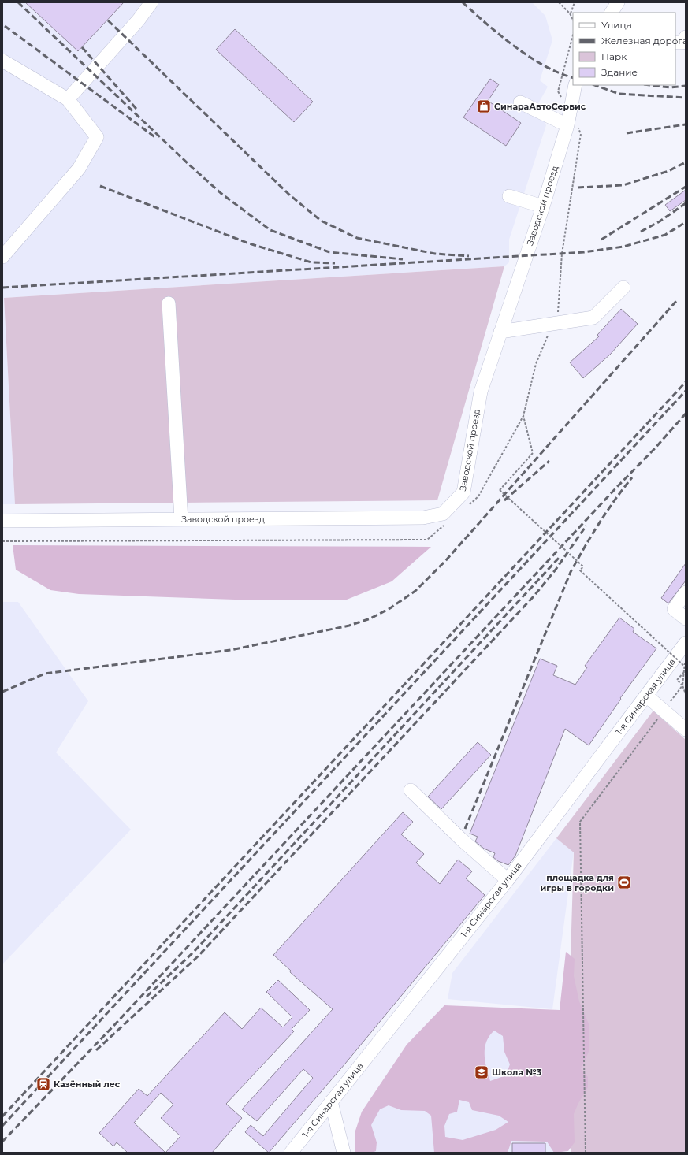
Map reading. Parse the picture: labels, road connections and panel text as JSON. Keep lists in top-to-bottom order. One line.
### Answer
{"streets":{"street":["Заводской проезд","1-я Синарская улица"]},"places":{"shop":["СинараАвтоСервис"],"sports":["площадка для игры в городки"],"school or university":["Школа №3"],"station":["Казённый лес"]},"legend":["Улица","Железная дорога","Парк","Здание"]}
